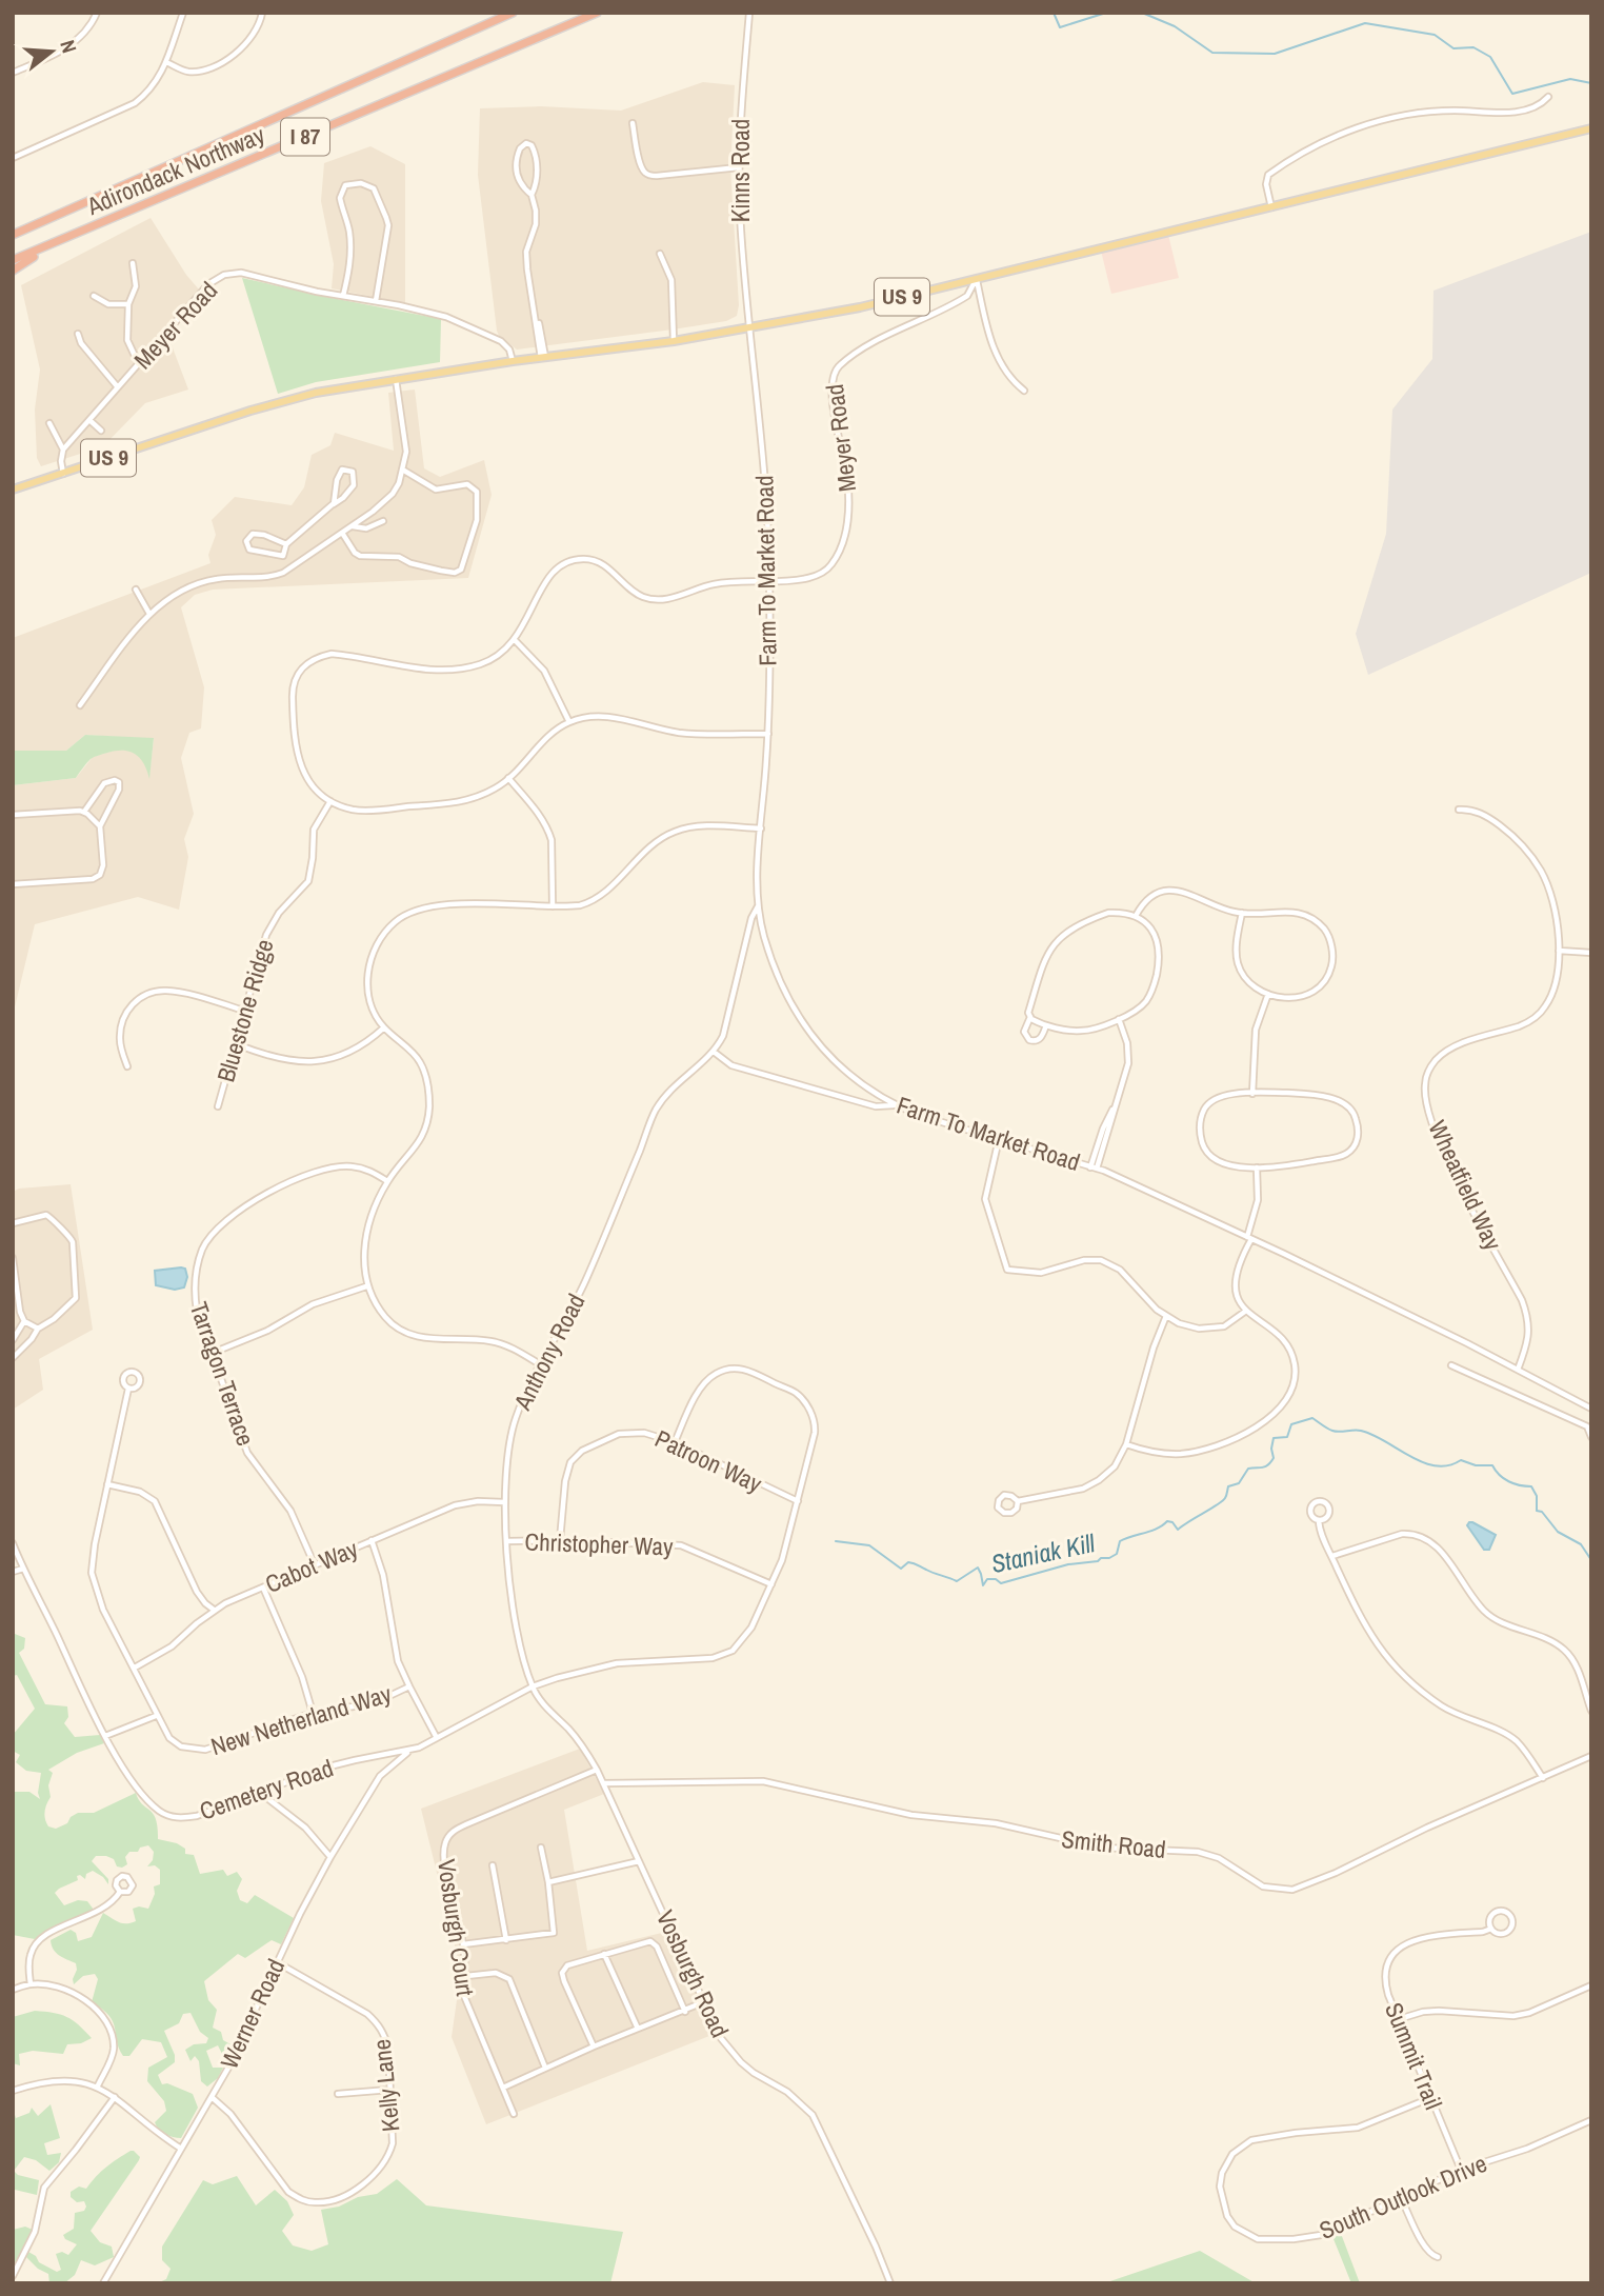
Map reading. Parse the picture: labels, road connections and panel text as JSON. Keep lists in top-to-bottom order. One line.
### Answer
{"streets":{"highway":["I 87","Adirondack Northway"],"main road":["US 9"],"street":["Kinns Road","Meyer Road","Farm To Market Road","Bluestone Ridge","Wheatfield Way","Anthony Road","Tarragon Terrace","Patroon Way","Christopher Way","Cabot Way","New Netherland Way","Cemetery Road","Smith Road","Vosburgh Court","Vosburgh Road","Werner Road","Summit Trail","Kelly Lane","South Outlook Drive"]},"crossings":[["Kinns Road","US 9"],["Kinns Road","Farm To Market Road"],["US 9","Meyer Road"],["US 9","Farm To Market Road"],["Meyer Road","Farm To Market Road"],["Farm To Market Road","Wheatfield Way"],["Farm To Market Road","Anthony Road"],["Anthony Road","Christopher Way"],["Anthony Road","Cabot Way"],["Anthony Road","Cemetery Road"],["Anthony Road","Vosburgh Road"],["Tarragon Terrace","Cabot Way"],["Patroon Way","Christopher Way"],["Patroon Way","Cemetery Road"],["Christopher Way","Cemetery Road"],["Cabot Way","New Netherland Way"],["Cemetery Road","Vosburgh Road"],["Cemetery Road","Werner Road"],["Smith Road","Vosburgh Road"],["Vosburgh Court","Vosburgh Road"],["Werner Road","Kelly Lane"],["Summit Trail","South Outlook Drive"]],"water":["Staniak Kill"],"north":"right"}
